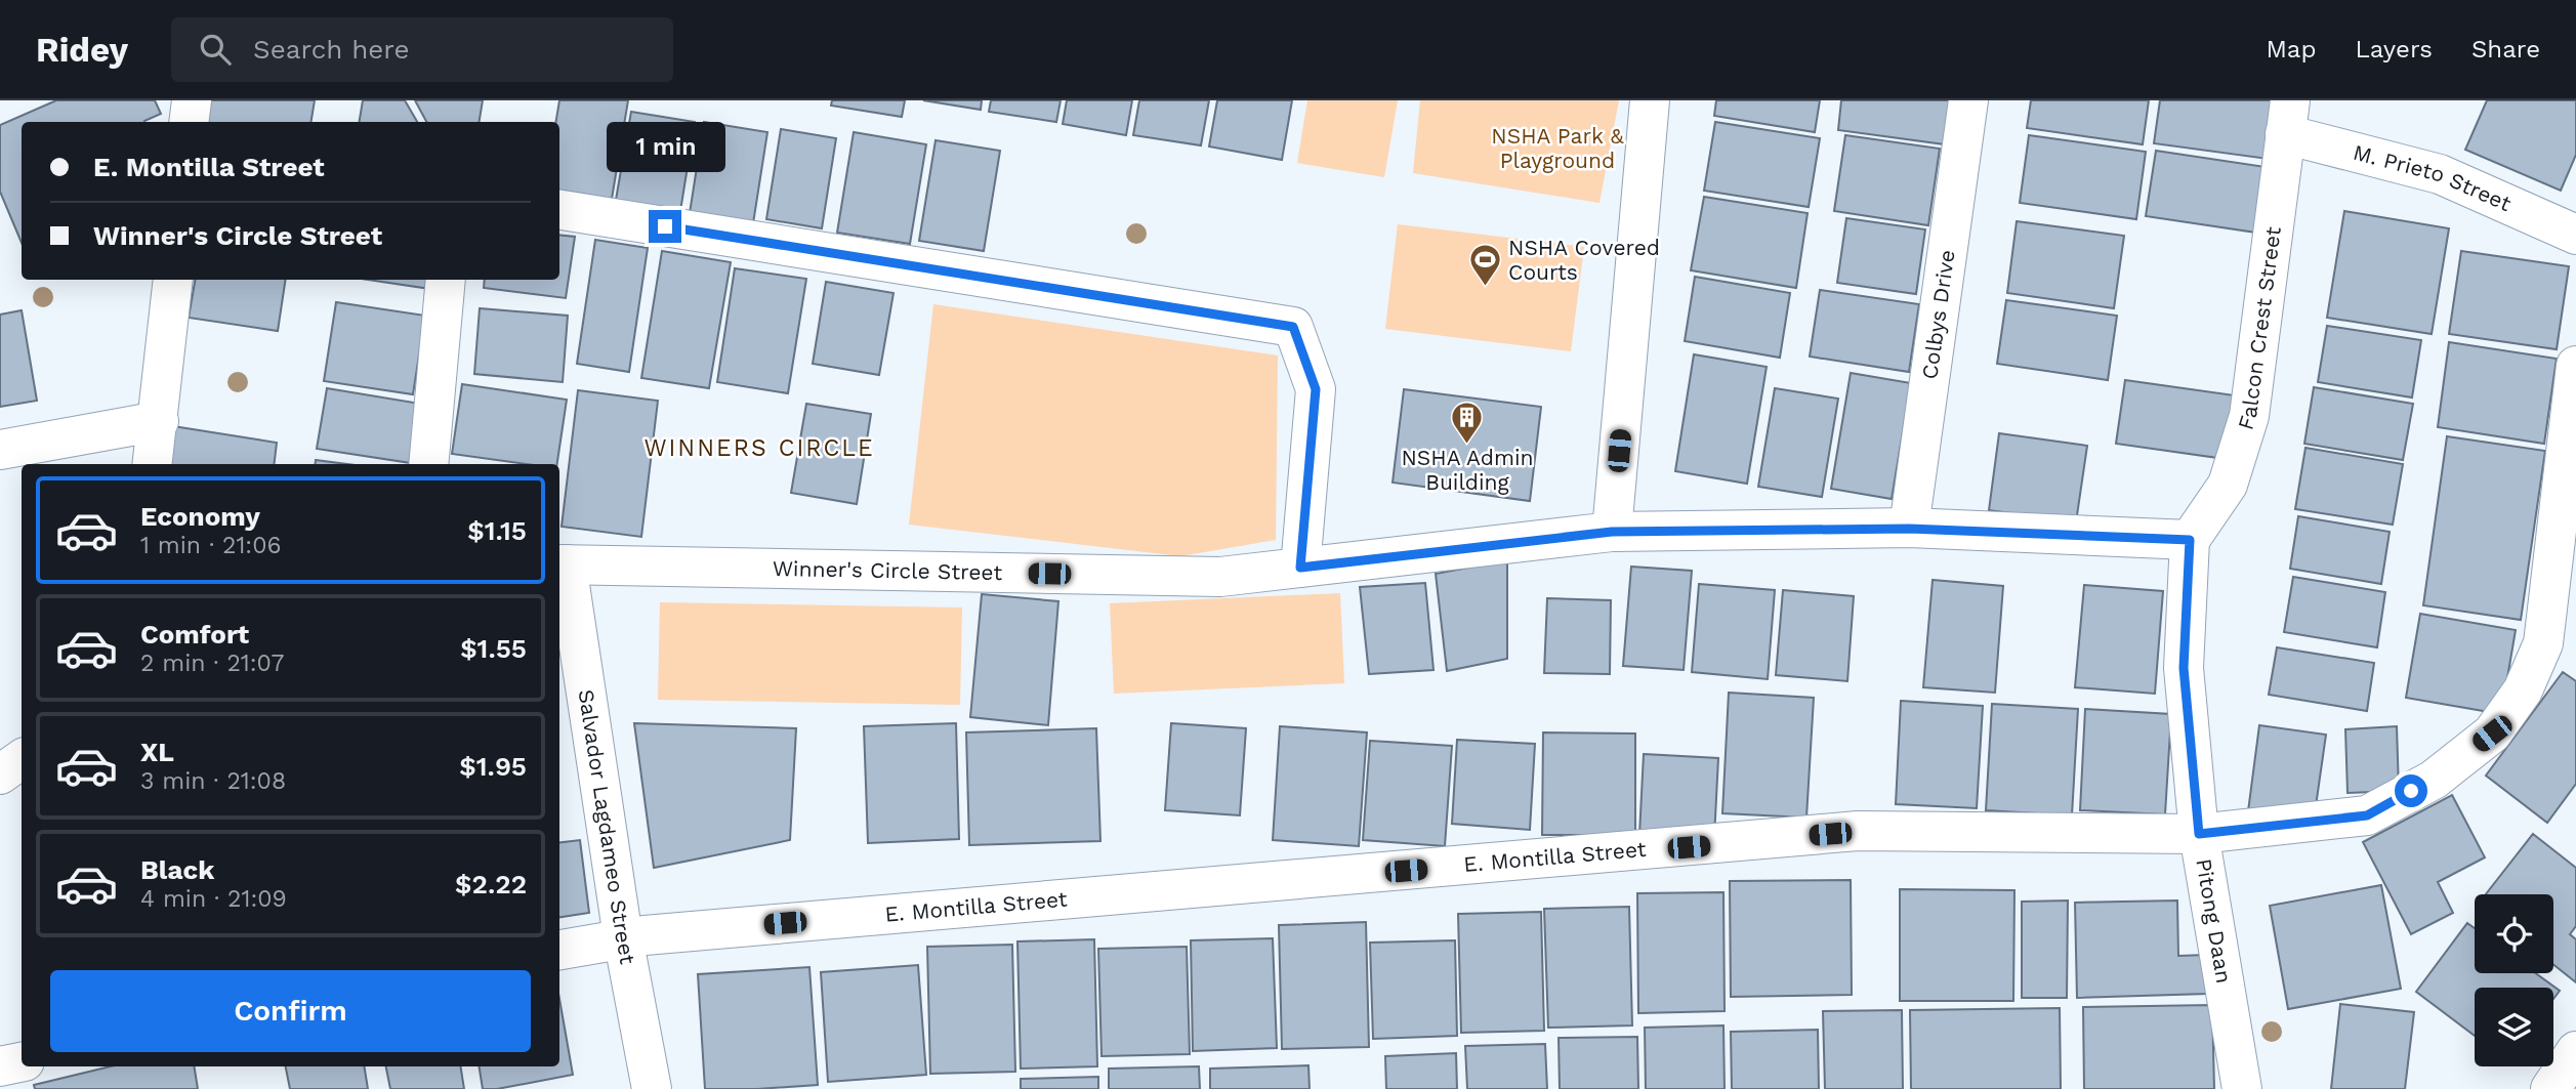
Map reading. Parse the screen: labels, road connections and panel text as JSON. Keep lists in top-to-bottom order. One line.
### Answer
{"streets":{"street":["M. Prieto Street","Colbys Drive","Falcon Crest Street","Winner's Circle Street","Salvador Lagdameo Street","E. Montilla Street","Pitong Daan"]},"crossings":[["M. Prieto Street","Falcon Crest Street"],["Colbys Drive","Winner's Circle Street"],["Falcon Crest Street","Winner's Circle Street"],["Falcon Crest Street","Pitong Daan"],["Winner's Circle Street","Salvador Lagdameo Street"],["Winner's Circle Street","Pitong Daan"],["Salvador Lagdameo Street","E. Montilla Street"],["E. Montilla Street","Pitong Daan"]],"districts":["WINNERS CIRCLE"],"parks":["NSHA Park & Playground"],"places":{"sports":["NSHA Covered Courts"],"building":["NSHA Admin Building"]},"page":{"header":"Ridey","search":"Search here","nav":["Map","Layers","Share"],"bubble":"1 min","banner":["E. Montilla Street","Winner's Circle Street"],"list":[{"name":"Economy","note":"1 min · 21:06","value":"$1.15"},{"name":"Comfort","note":"2 min · 21:07","value":"$1.55"},{"name":"XL","note":"3 min · 21:08","value":"$1.95"},{"name":"Black","note":"4 min · 21:09","value":"$2.22"}],"buttons":"Confirm"}}
